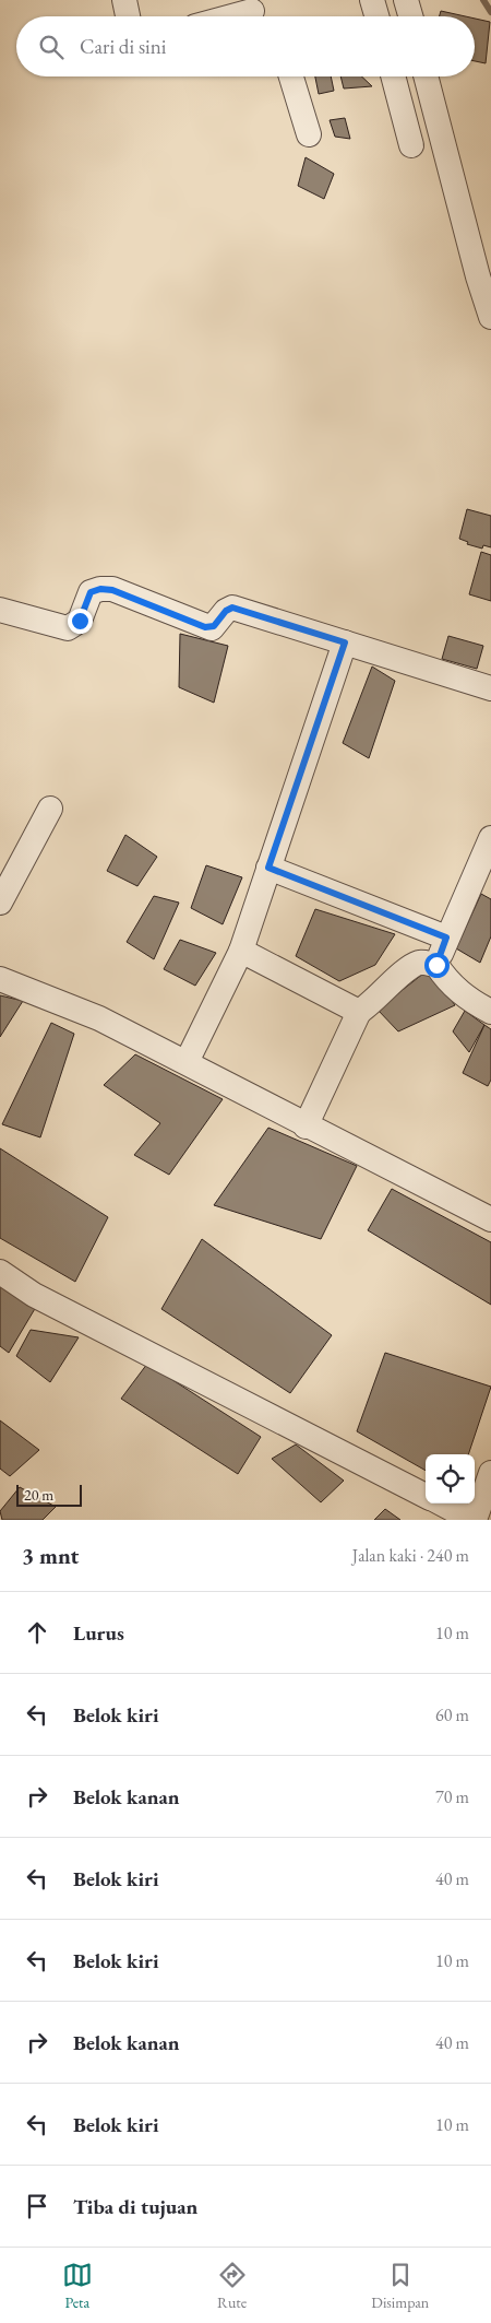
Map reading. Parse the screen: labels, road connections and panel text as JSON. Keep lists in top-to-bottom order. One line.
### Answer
{"scale_bar":"20 m","page":{"search":"Cari di sini","scale":"20 m","heading":["3 mnt","Jalan kaki · 240 m"],"list":[["Lurus","10 m"],["Belok kiri","60 m"],["Belok kanan","70 m"],["Belok kiri","40 m"],["Belok kiri","10 m"],["Belok kanan","40 m"],["Belok kiri","10 m"],"Tiba di tujuan"],"nav":["Peta","Rute","Disimpan"]}}
